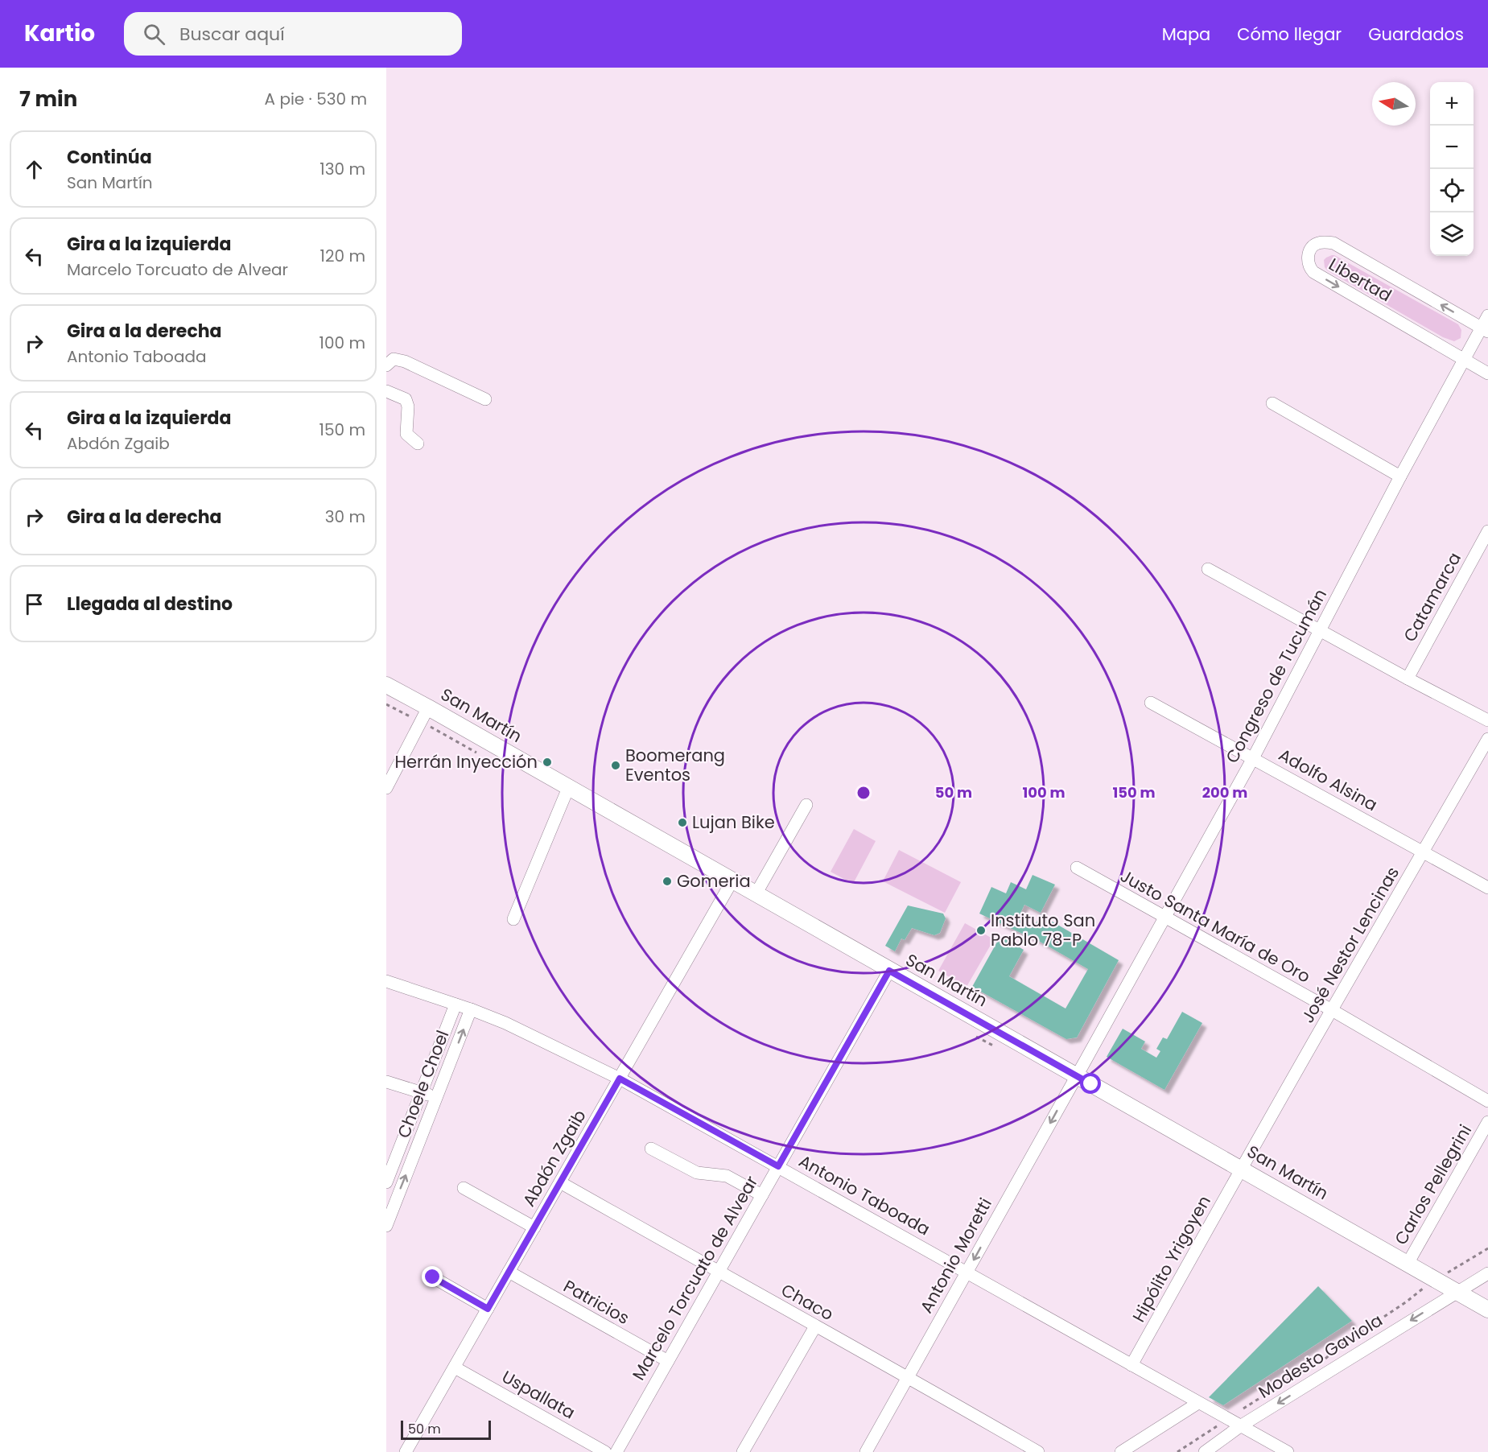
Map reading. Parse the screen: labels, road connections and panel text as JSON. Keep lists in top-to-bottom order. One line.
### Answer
{"streets":{"main road":["San Martín"],"street":["Libertad","Catamarca","Congreso de Tucumán","Adolfo Alsina","Justo Santa María de Oro","José Nestor Lencinas","Choele Choel","Abdón Zgaib","Carlos Pellegrini","Antonio Taboada","Antonio Moretti","Hipólito Yrigoyen","Marcelo Torcuato de Alvear","Patricios","Chaco","Modesto Gaviola","Uspallata"]},"crossings":[["Libertad","Congreso de Tucumán"],["Congreso de Tucumán","San Martín"],["Congreso de Tucumán","Adolfo Alsina"],["Congreso de Tucumán","Justo Santa María de Oro"],["Congreso de Tucumán","Antonio Moretti"],["San Martín","José Nestor Lencinas"],["San Martín","Abdón Zgaib"],["San Martín","Carlos Pellegrini"],["San Martín","Antonio Moretti"],["San Martín","Hipólito Yrigoyen"],["San Martín","Marcelo Torcuato de Alvear"],["San Martín","Modesto Gaviola"],["Adolfo Alsina","José Nestor Lencinas"],["Justo Santa María de Oro","José Nestor Lencinas"],["José Nestor Lencinas","Hipólito Yrigoyen"],["Choele Choel","Antonio Taboada"],["Abdón Zgaib","Antonio Taboada"],["Abdón Zgaib","Patricios"],["Abdón Zgaib","Chaco"],["Abdón Zgaib","Uspallata"],["Antonio Taboada","Antonio Moretti"],["Antonio Taboada","Hipólito Yrigoyen"],["Antonio Taboada","Marcelo Torcuato de Alvear"],["Antonio Taboada","Modesto Gaviola"],["Antonio Moretti","Chaco"],["Marcelo Torcuato de Alvear","Patricios"],["Marcelo Torcuato de Alvear","Chaco"]],"one_way":["Antonio Moretti","Modesto Gaviola"],"places":["Herrán Inyección","Boomerang Eventos","Lujan Bike","Gomeria","Instituto San Pablo 78-P"],"scale_bar":"50 m","north":"left","page":{"header":"Kartio","search":"Buscar aquí","nav":["Mapa","Cómo llegar","Guardados"],"heading":["7 min","A pie · 530 m"],"map_buttons":["+","−"],"list":[["Continúa","San Martín","130 m"],["Gira a la izquierda","Marcelo Torcuato de Alvear","120 m"],["Gira a la derecha","Antonio Taboada","100 m"],["Gira a la izquierda","Abdón Zgaib","150 m"],["Gira a la derecha","30 m"],"Llegada al destino"],"scale":"50 m"},"rings":["50 m","100 m","150 m","200 m"]}
